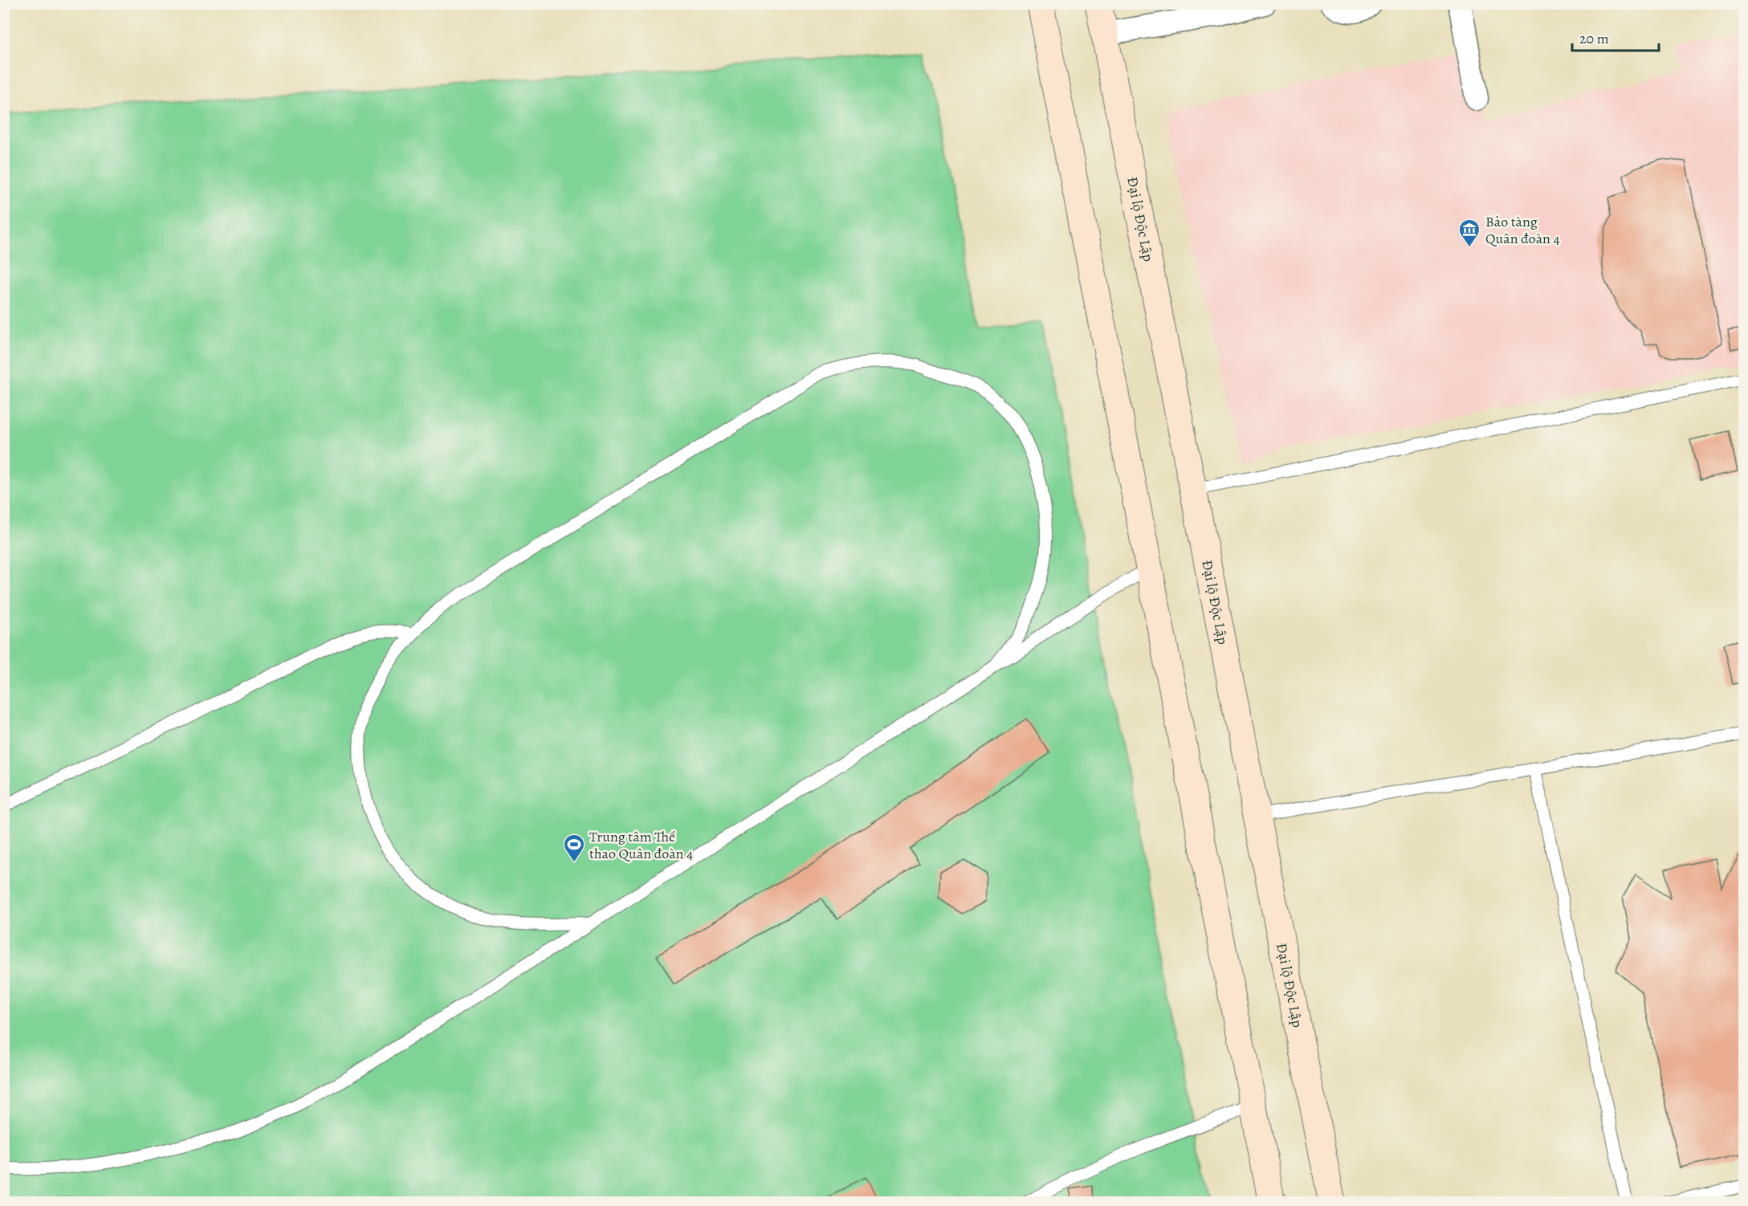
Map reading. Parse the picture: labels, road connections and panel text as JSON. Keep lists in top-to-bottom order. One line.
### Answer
{"streets":{"main road":["Đại lộ Độc Lập"]},"places":{"museum":["Bảo tàng Quân đoàn 4"],"sports":["Trung tâm Thể thao Quân đoàn 4"]},"scale_bar":"20 m"}
